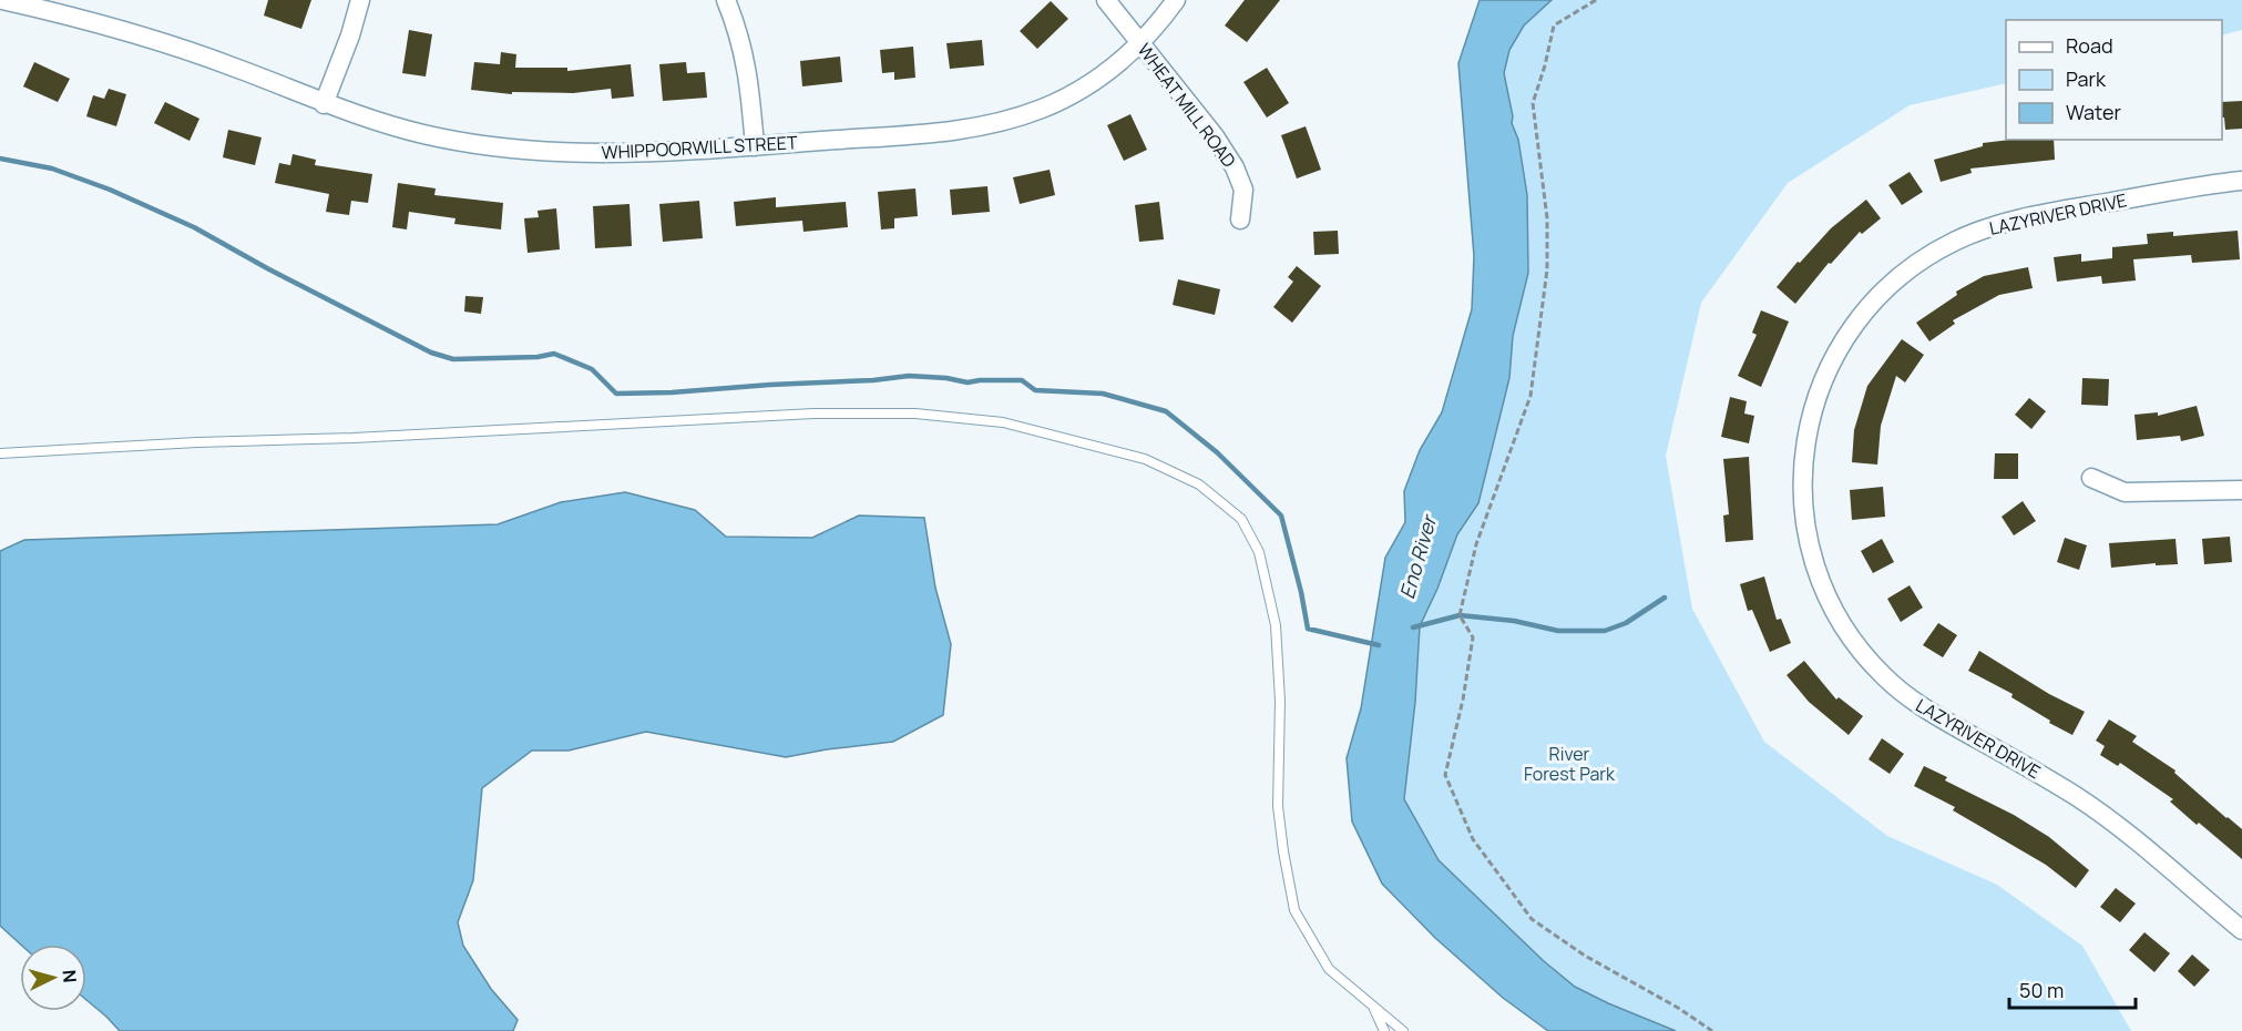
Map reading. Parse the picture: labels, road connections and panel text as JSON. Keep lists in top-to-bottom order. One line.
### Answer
{"streets":{"street":["WHEAT MILL ROAD","WHIPPOORWILL STREET","LAZYRIVER DRIVE"]},"crossings":[["WHEAT MILL ROAD","WHIPPOORWILL STREET"]],"water":["Eno River"],"parks":["River Forest Park"],"legend":["Road","Park","Water"],"scale_bar":"50 m","north":"right"}
